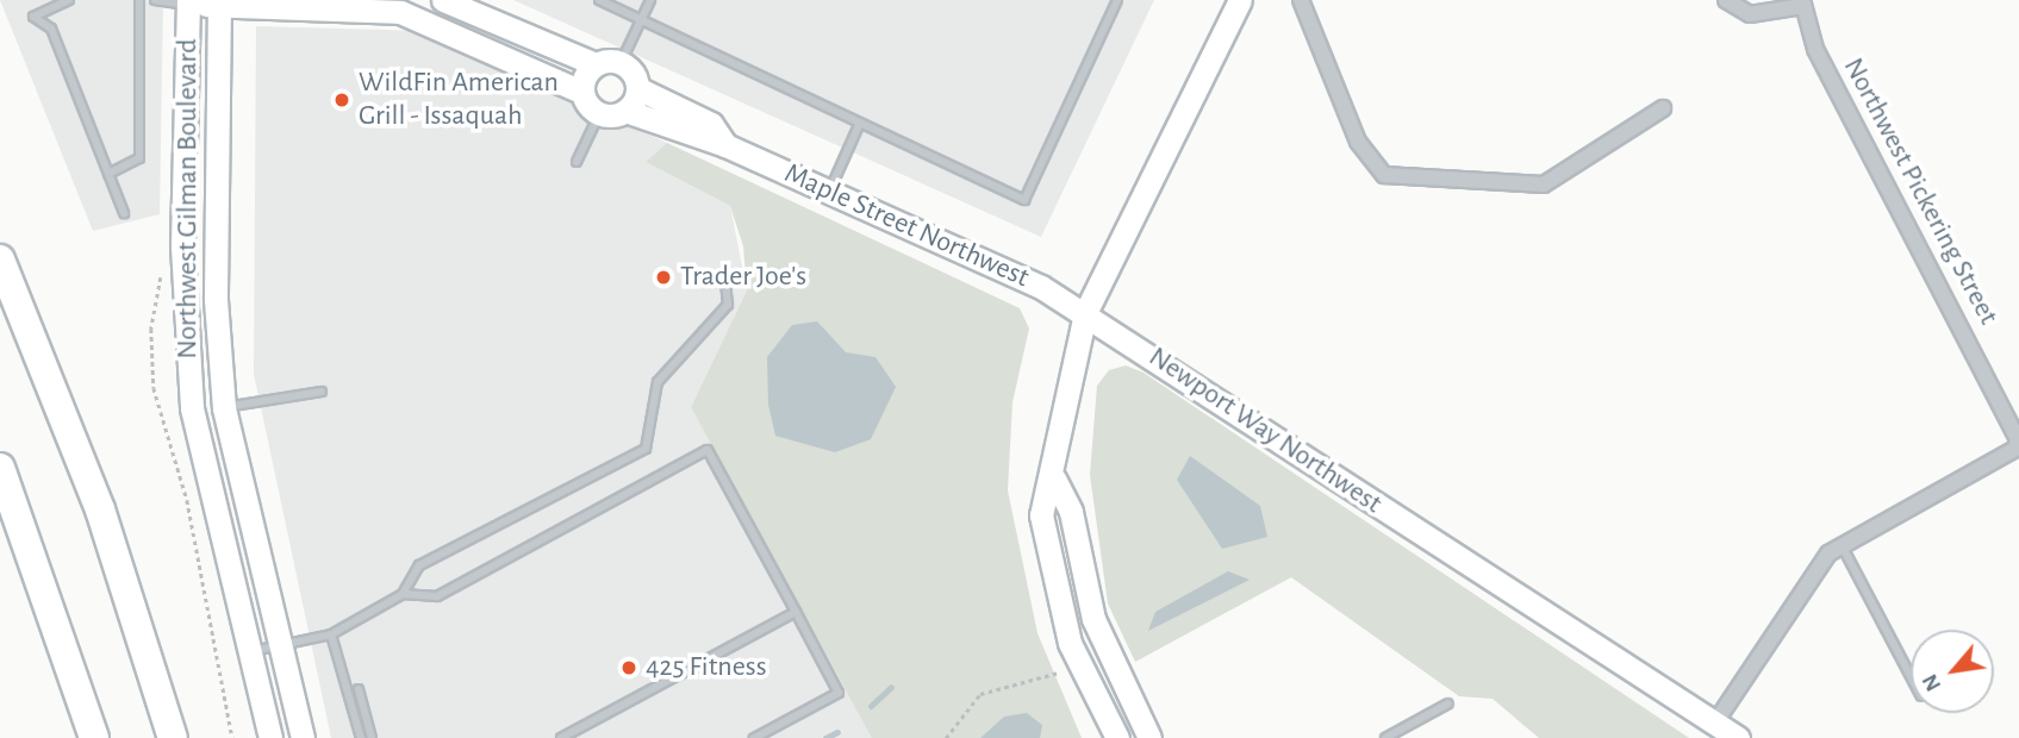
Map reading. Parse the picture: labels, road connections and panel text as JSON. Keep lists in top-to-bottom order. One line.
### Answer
{"streets":{"street":["Northwest Pickering Street","Northwest Gilman Boulevard","Maple Street Northwest","Newport Way Northwest"]},"crossings":[["Maple Street Northwest","Newport Way Northwest"]],"places":["WildFin American Grill - Issaquah","Trader Joe's","425 Fitness"],"north":"bottom left"}
